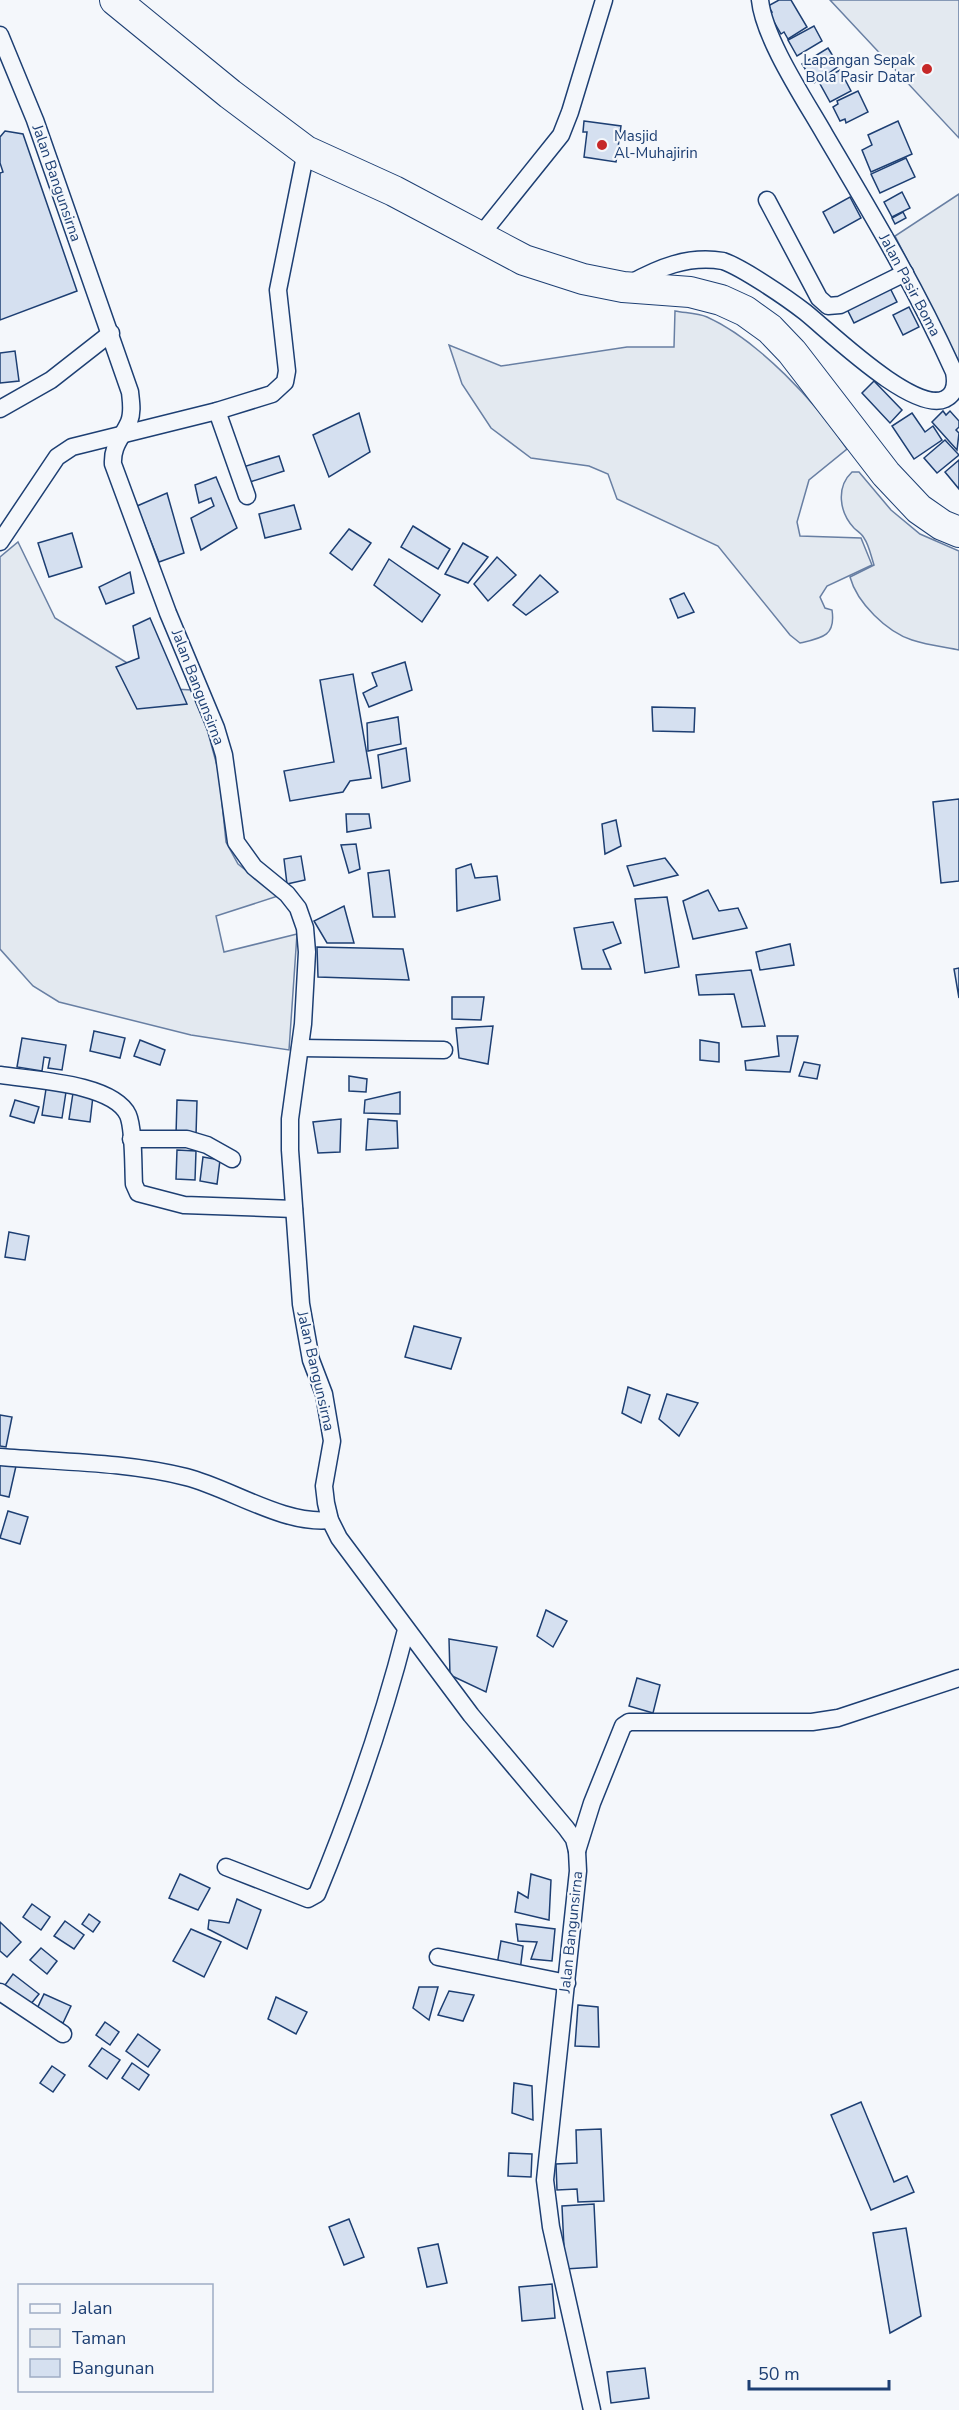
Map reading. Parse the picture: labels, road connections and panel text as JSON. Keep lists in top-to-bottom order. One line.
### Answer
{"streets":{"street":["Jalan Bangunsirna","Jalan Pasir Boma"]},"places":["Lapangan Sepak Bola Pasir Datar","Masjid Al-Muhajirin"],"legend":["Jalan","Taman","Bangunan"],"scale_bar":"50 m"}
